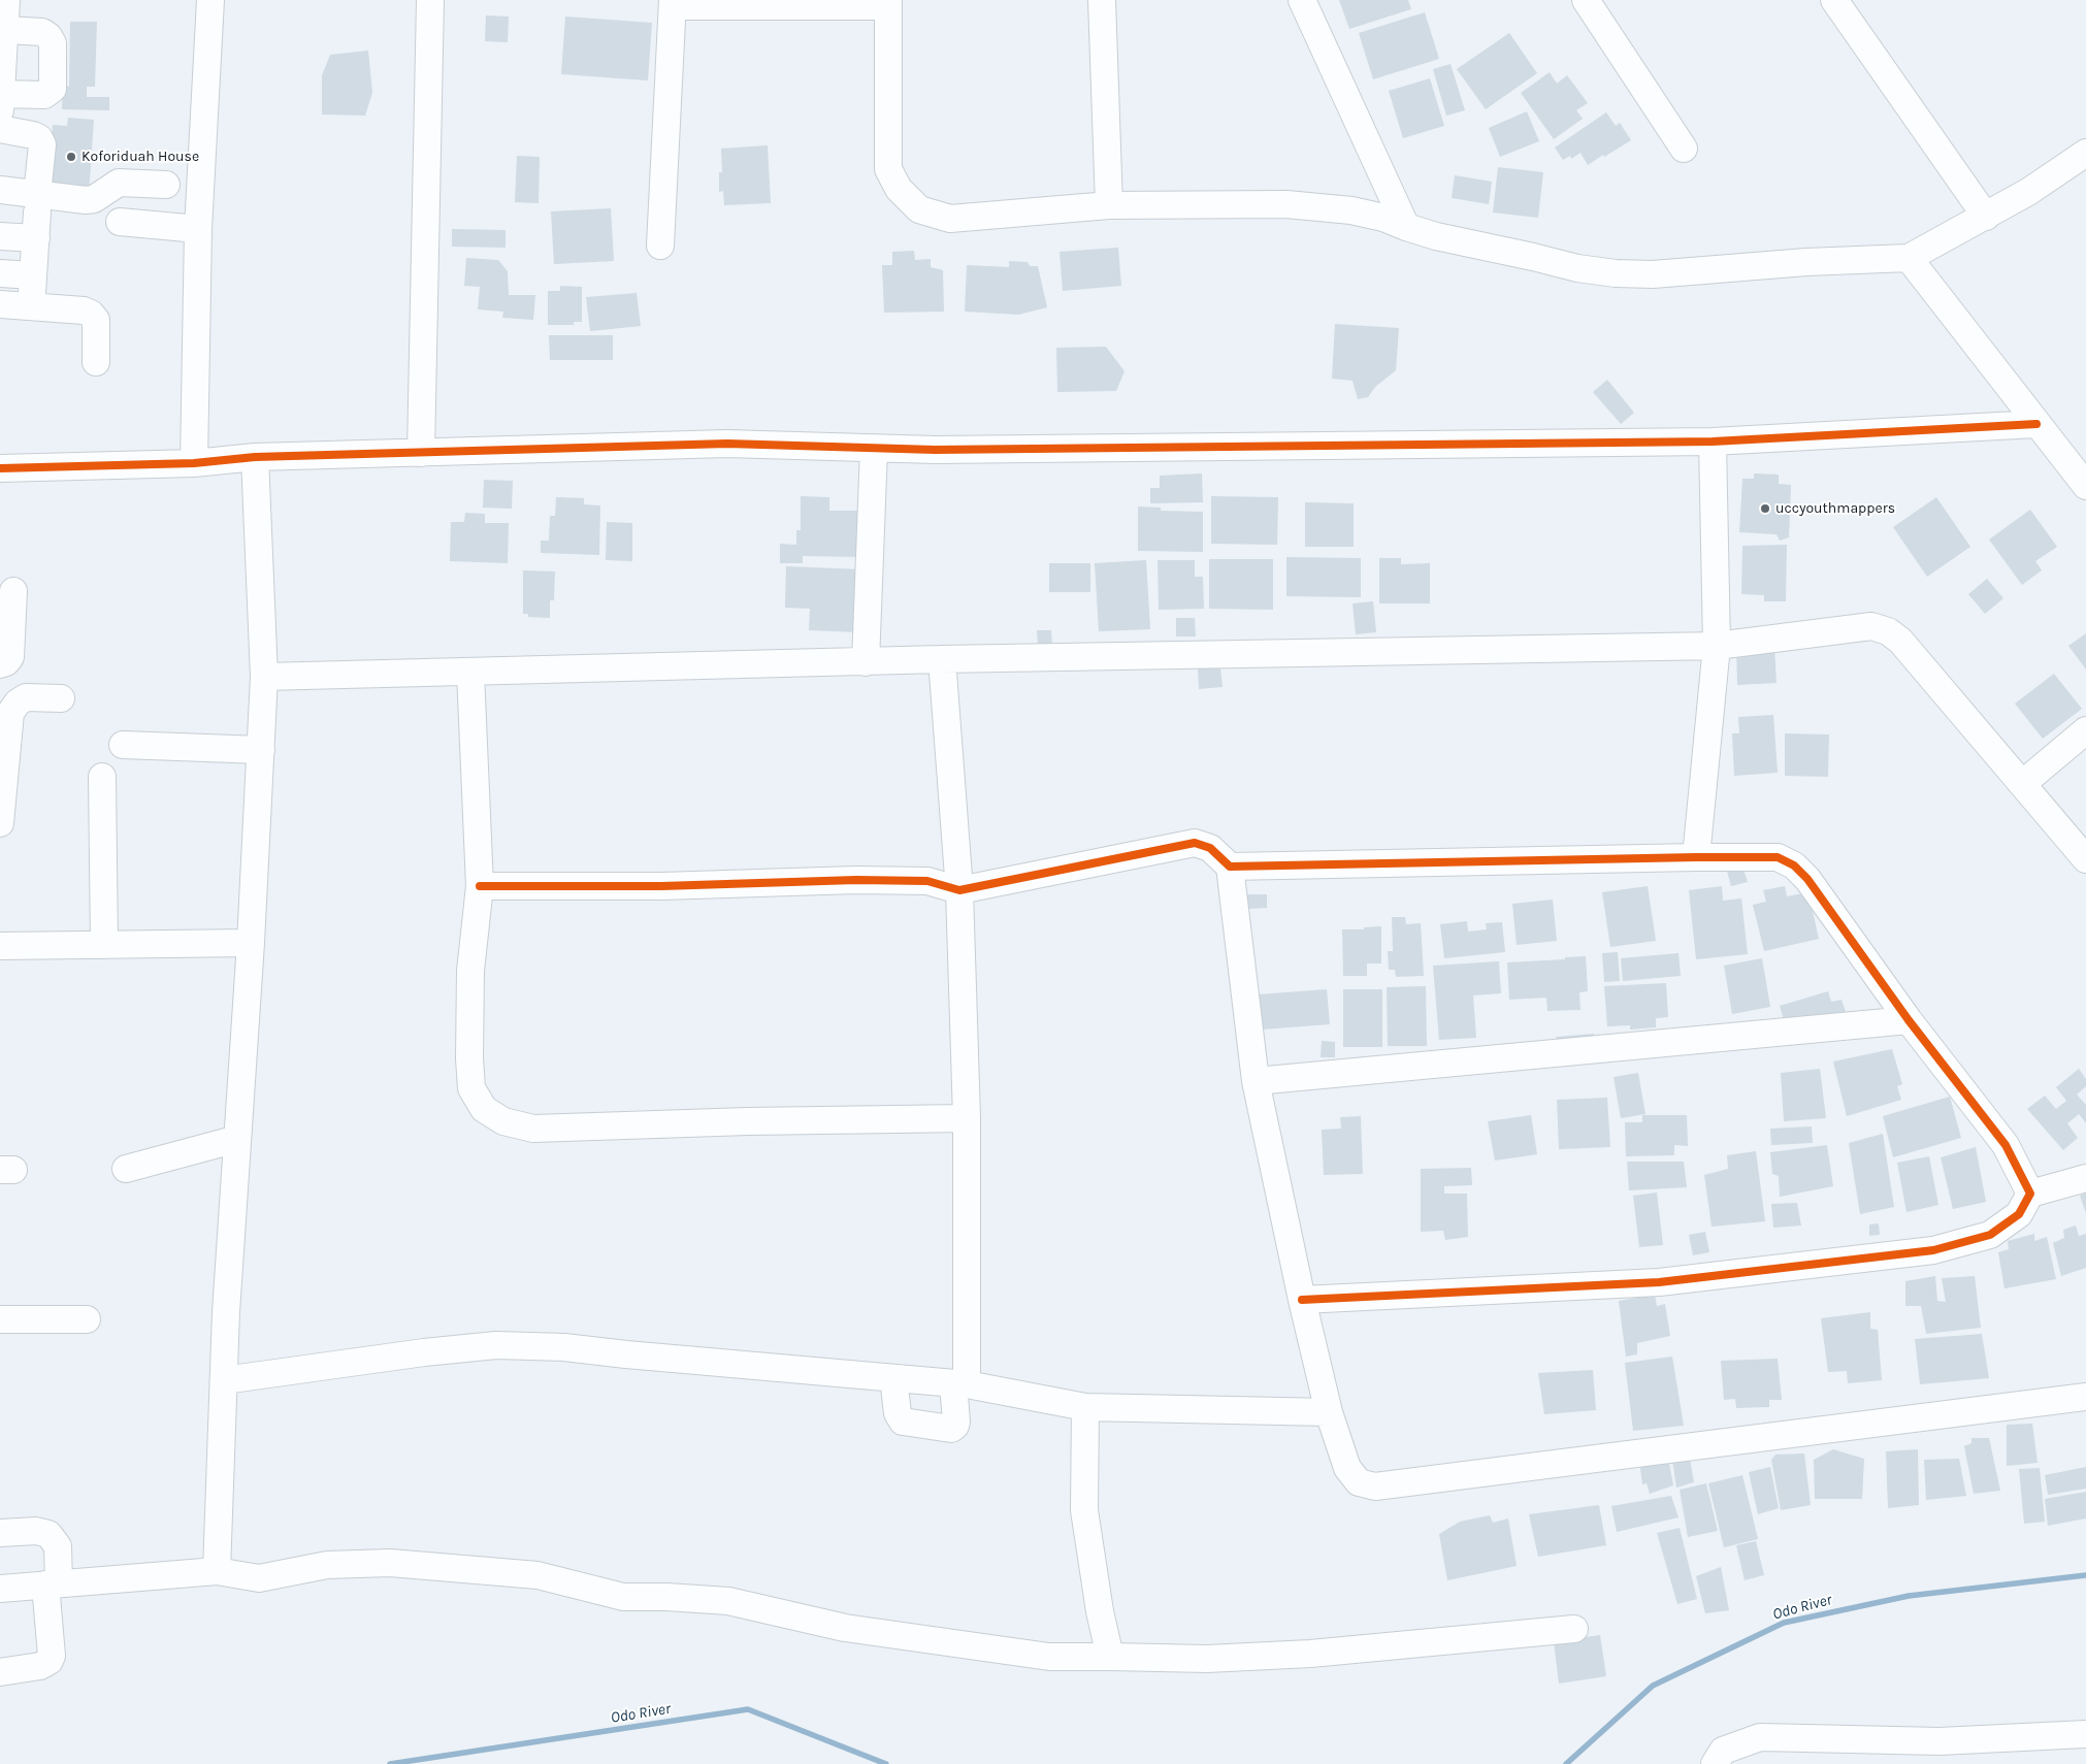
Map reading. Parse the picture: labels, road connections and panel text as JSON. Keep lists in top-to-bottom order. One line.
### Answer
{"water":["Odo River"],"places":["Koforiduah House","uccyouthmappers"]}
